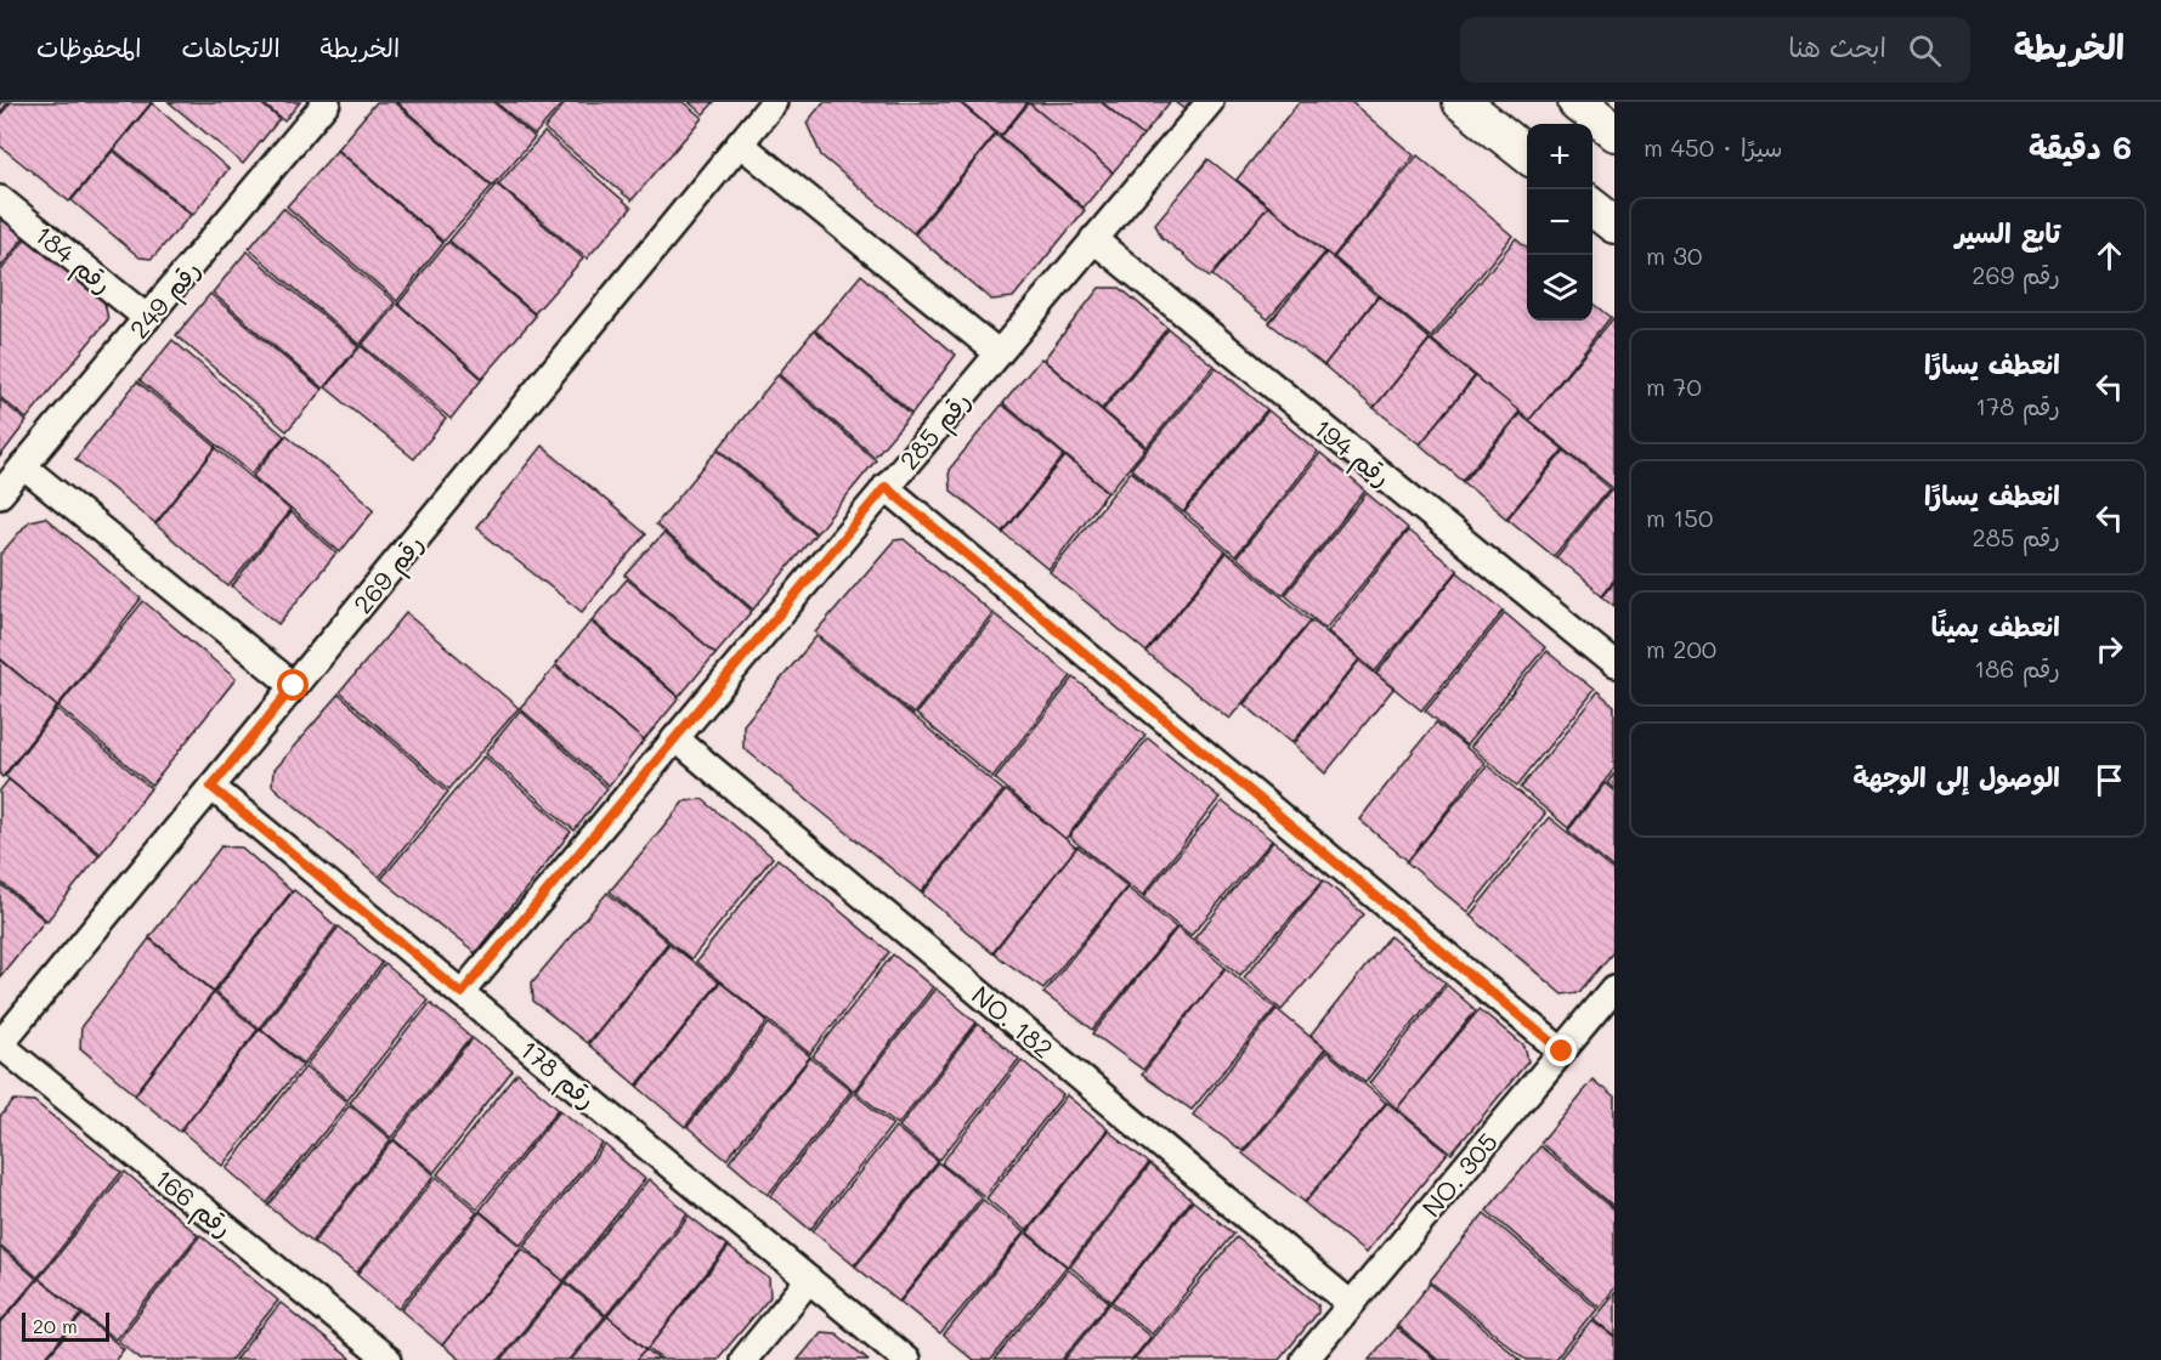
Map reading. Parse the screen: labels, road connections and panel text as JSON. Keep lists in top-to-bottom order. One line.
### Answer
{"streets":{"street":["رقم 184","رقم 249","رقم 285","رقم 194","رقم 269","NO. 182","رقم 178","NO. 305","رقم 166"]},"crossings":[["رقم 184","رقم 249"],["رقم 285","رقم 194"],["رقم 285","NO. 182"],["رقم 285","رقم 178"],["رقم 269","رقم 178"],["رقم 269","رقم 166"],["NO. 182","NO. 305"]],"scale_bar":"20 m","page":{"header":"الخريطة","search":"ابحث هنا","nav":["الخريطة","الاتجاهات","المحفوظات"],"heading":["6 دقيقة","سيرًا · 450 m"],"map_buttons":["+","−"],"list":[["تابع السير","رقم 269","30 m"],["انعطف يسارًا","رقم 178","70 m"],["انعطف يسارًا","رقم 285","150 m"],["انعطف يمينًا","رقم 186","200 m"],"الوصول إلى الوجهة"],"scale":"20 m"}}
